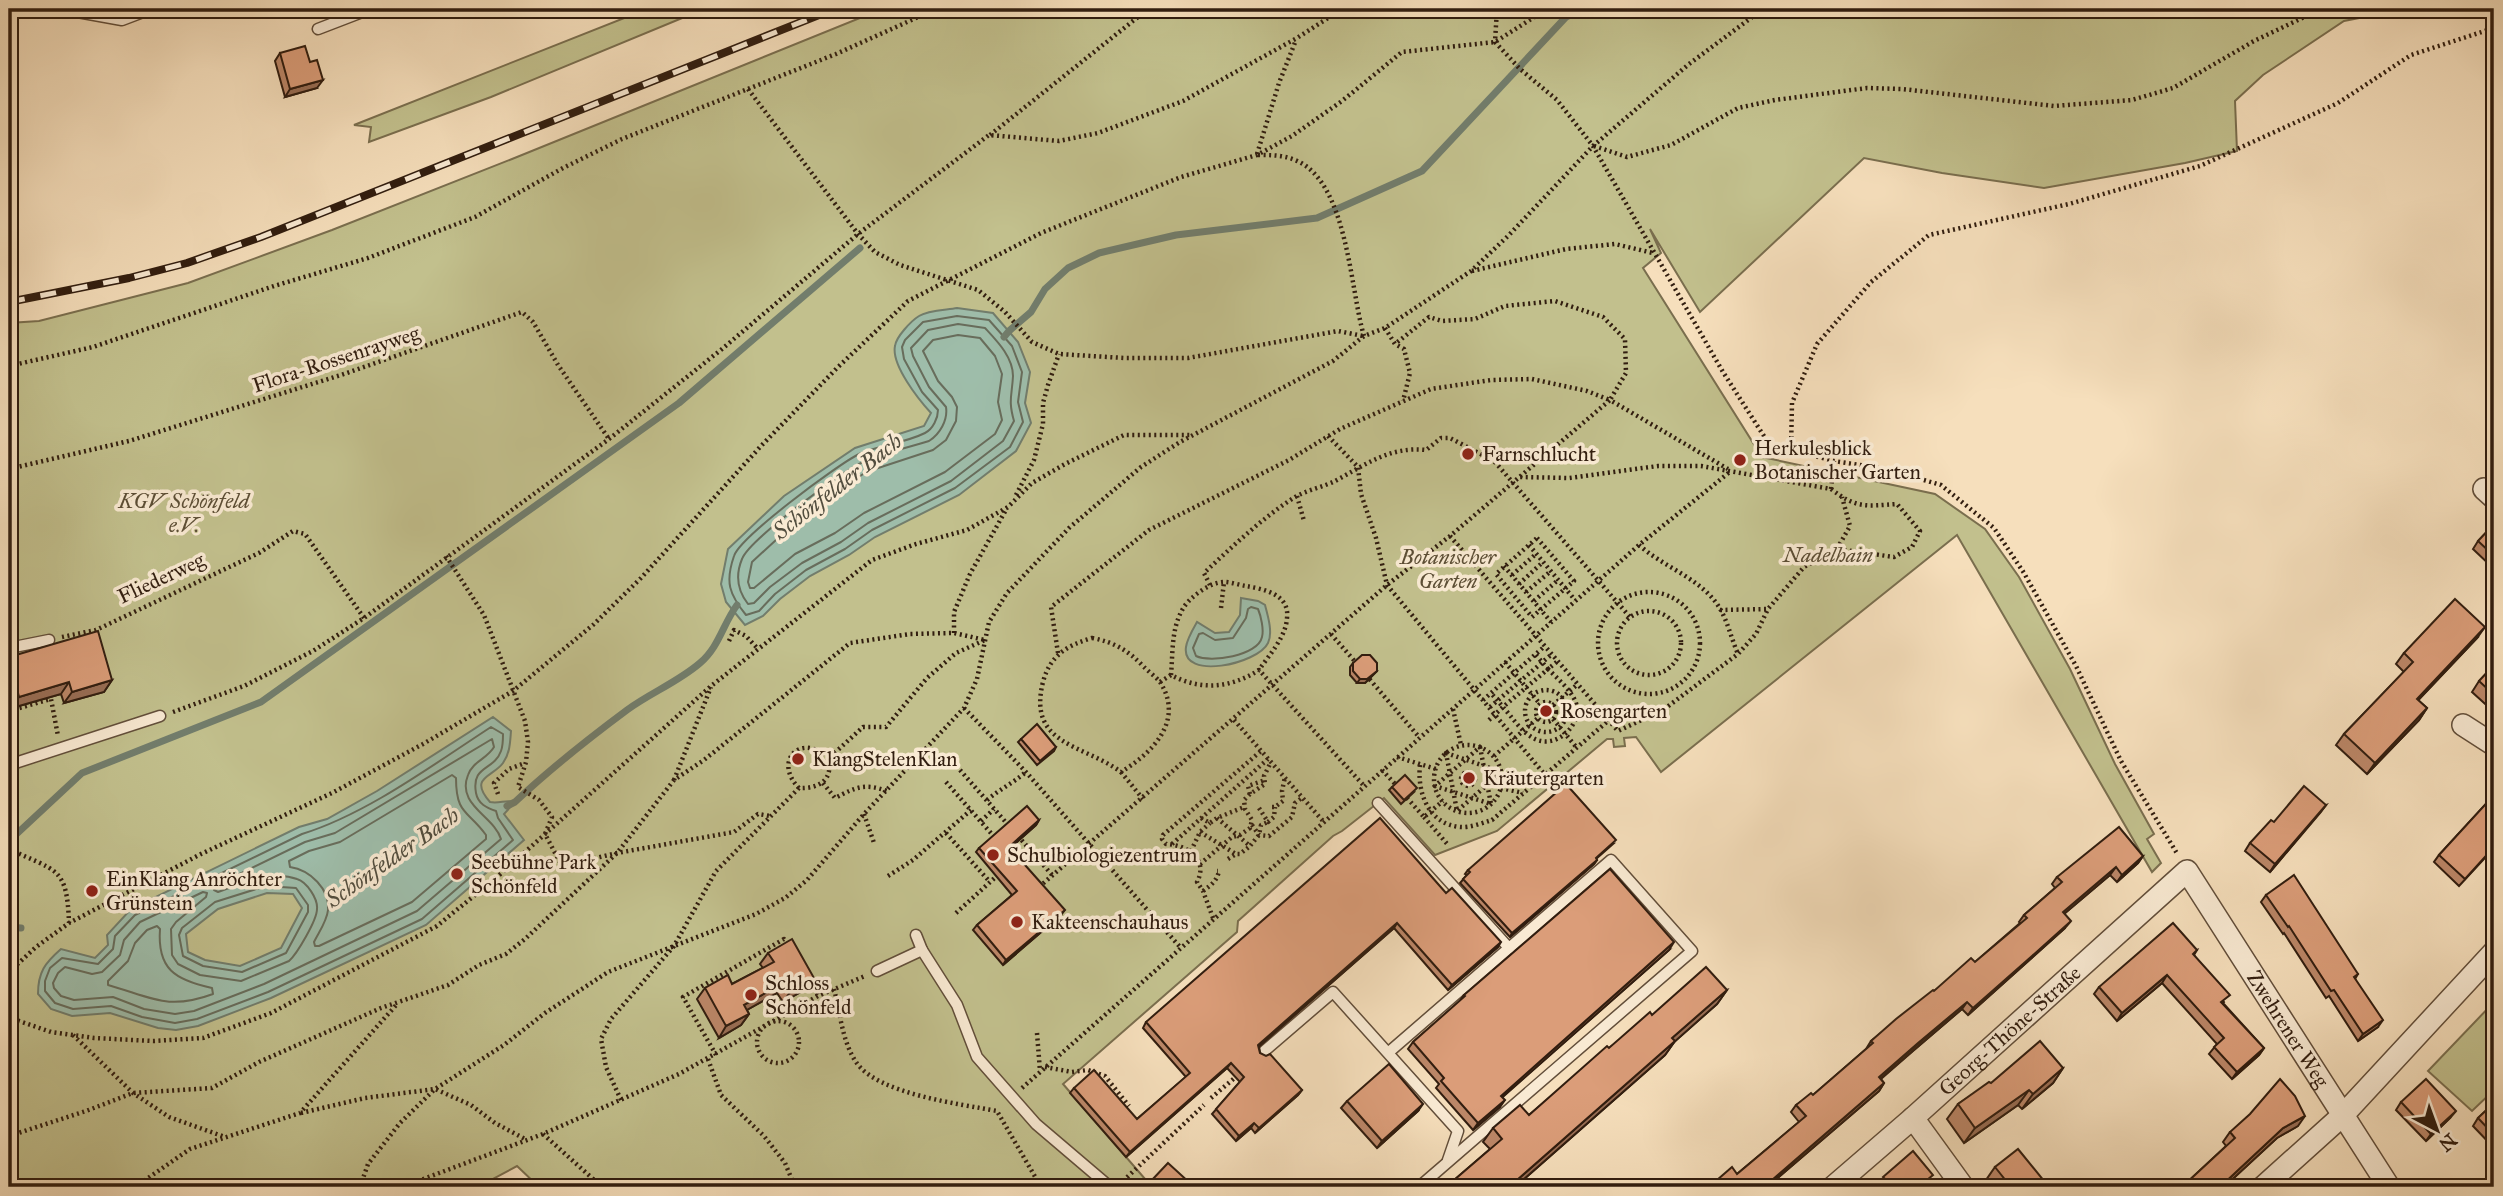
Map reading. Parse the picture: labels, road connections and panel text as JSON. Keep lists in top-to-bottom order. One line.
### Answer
{"streets":{"street":["Zwehrener Weg","Georg-Thöne-Straße"],"path":["Flora-Rossenrayweg","Fliederweg"]},"crossings":[["Zwehrener Weg","Georg-Thöne-Straße"]],"water":["Schönfelder Bach"],"parks":["KGV Schönfeld e.V.","Nadelhain","Botanischer Garten"],"places":["Farnschlucht","Herkulesblick Botanischer Garten","Rosengarten","KlangStelenKlan","Kräutergarten","Schulbiologiezentrum","Seebühne Park Schönfeld","EinKlang Anröchter Grünstein","Kakteenschauhaus","Schloss Schönfeld"],"north":"bottom right"}
